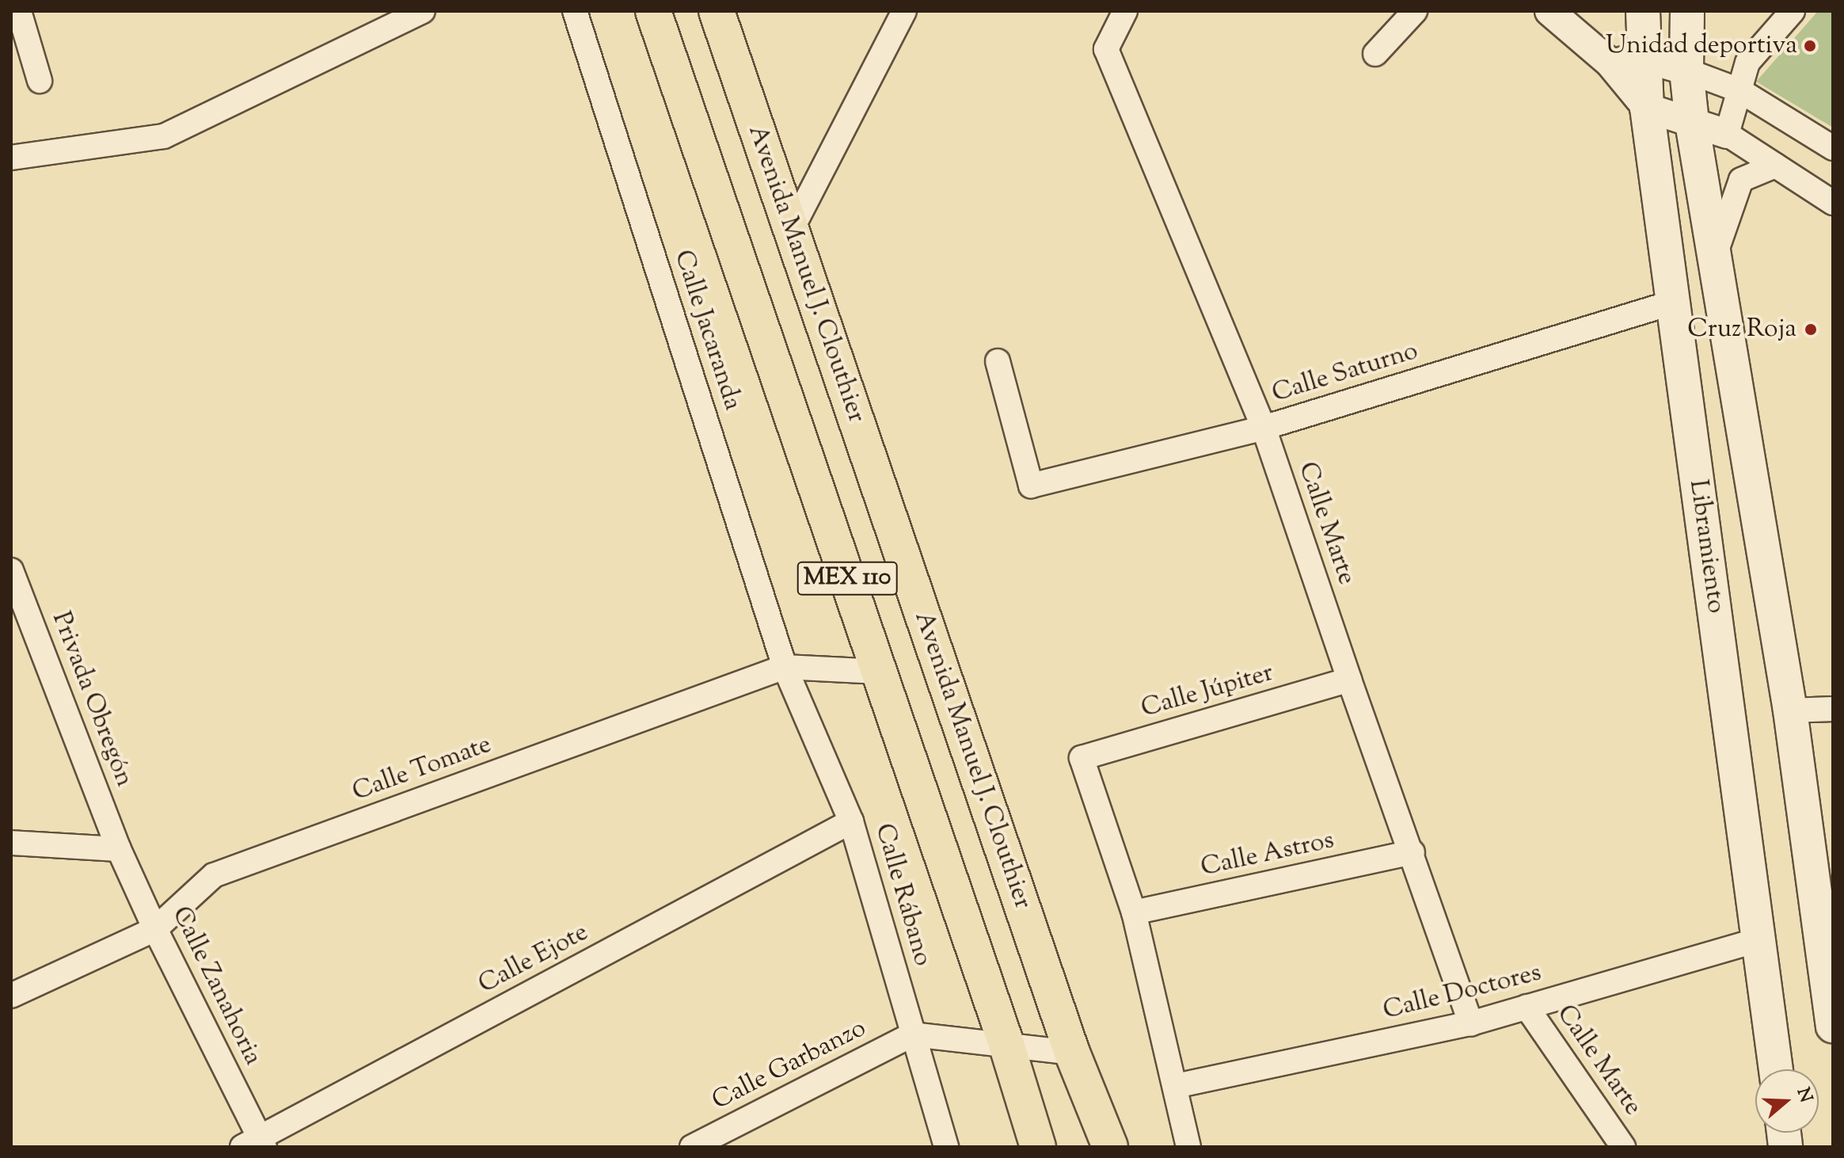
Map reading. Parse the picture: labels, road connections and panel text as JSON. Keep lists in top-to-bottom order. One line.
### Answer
{"streets":{"main road":["Avenida Manuel J. Clouthier","Libramiento","MEX 110"],"street":["Calle Jacaranda","Calle Saturno","Calle Marte","Calle Júpiter","Privada Obregón","Calle Tomate","Calle Astros","Calle Rábano","Calle Ejote","Calle Zanahoria","Calle Doctores","Calle Garbanzo"]},"crossings":[["Calle Jacaranda","Calle Tomate"],["Calle Jacaranda","Calle Rábano"],["Calle Saturno","Calle Marte"],["Calle Saturno","Libramiento"],["Calle Marte","Calle Júpiter"],["Calle Marte","Calle Astros"],["Calle Marte","Calle Doctores"],["Libramiento","Calle Doctores"],["MEX 110","Calle Tomate"],["Calle Júpiter","Calle Astros"],["Privada Obregón","Calle Zanahoria"],["Calle Tomate","Calle Rábano"],["Calle Tomate","Calle Zanahoria"],["Calle Rábano","Calle Ejote"],["Calle Rábano","Calle Garbanzo"],["Calle Ejote","Calle Zanahoria"]],"places":["Unidad deportiva","Cruz Roja"],"north":"right"}
